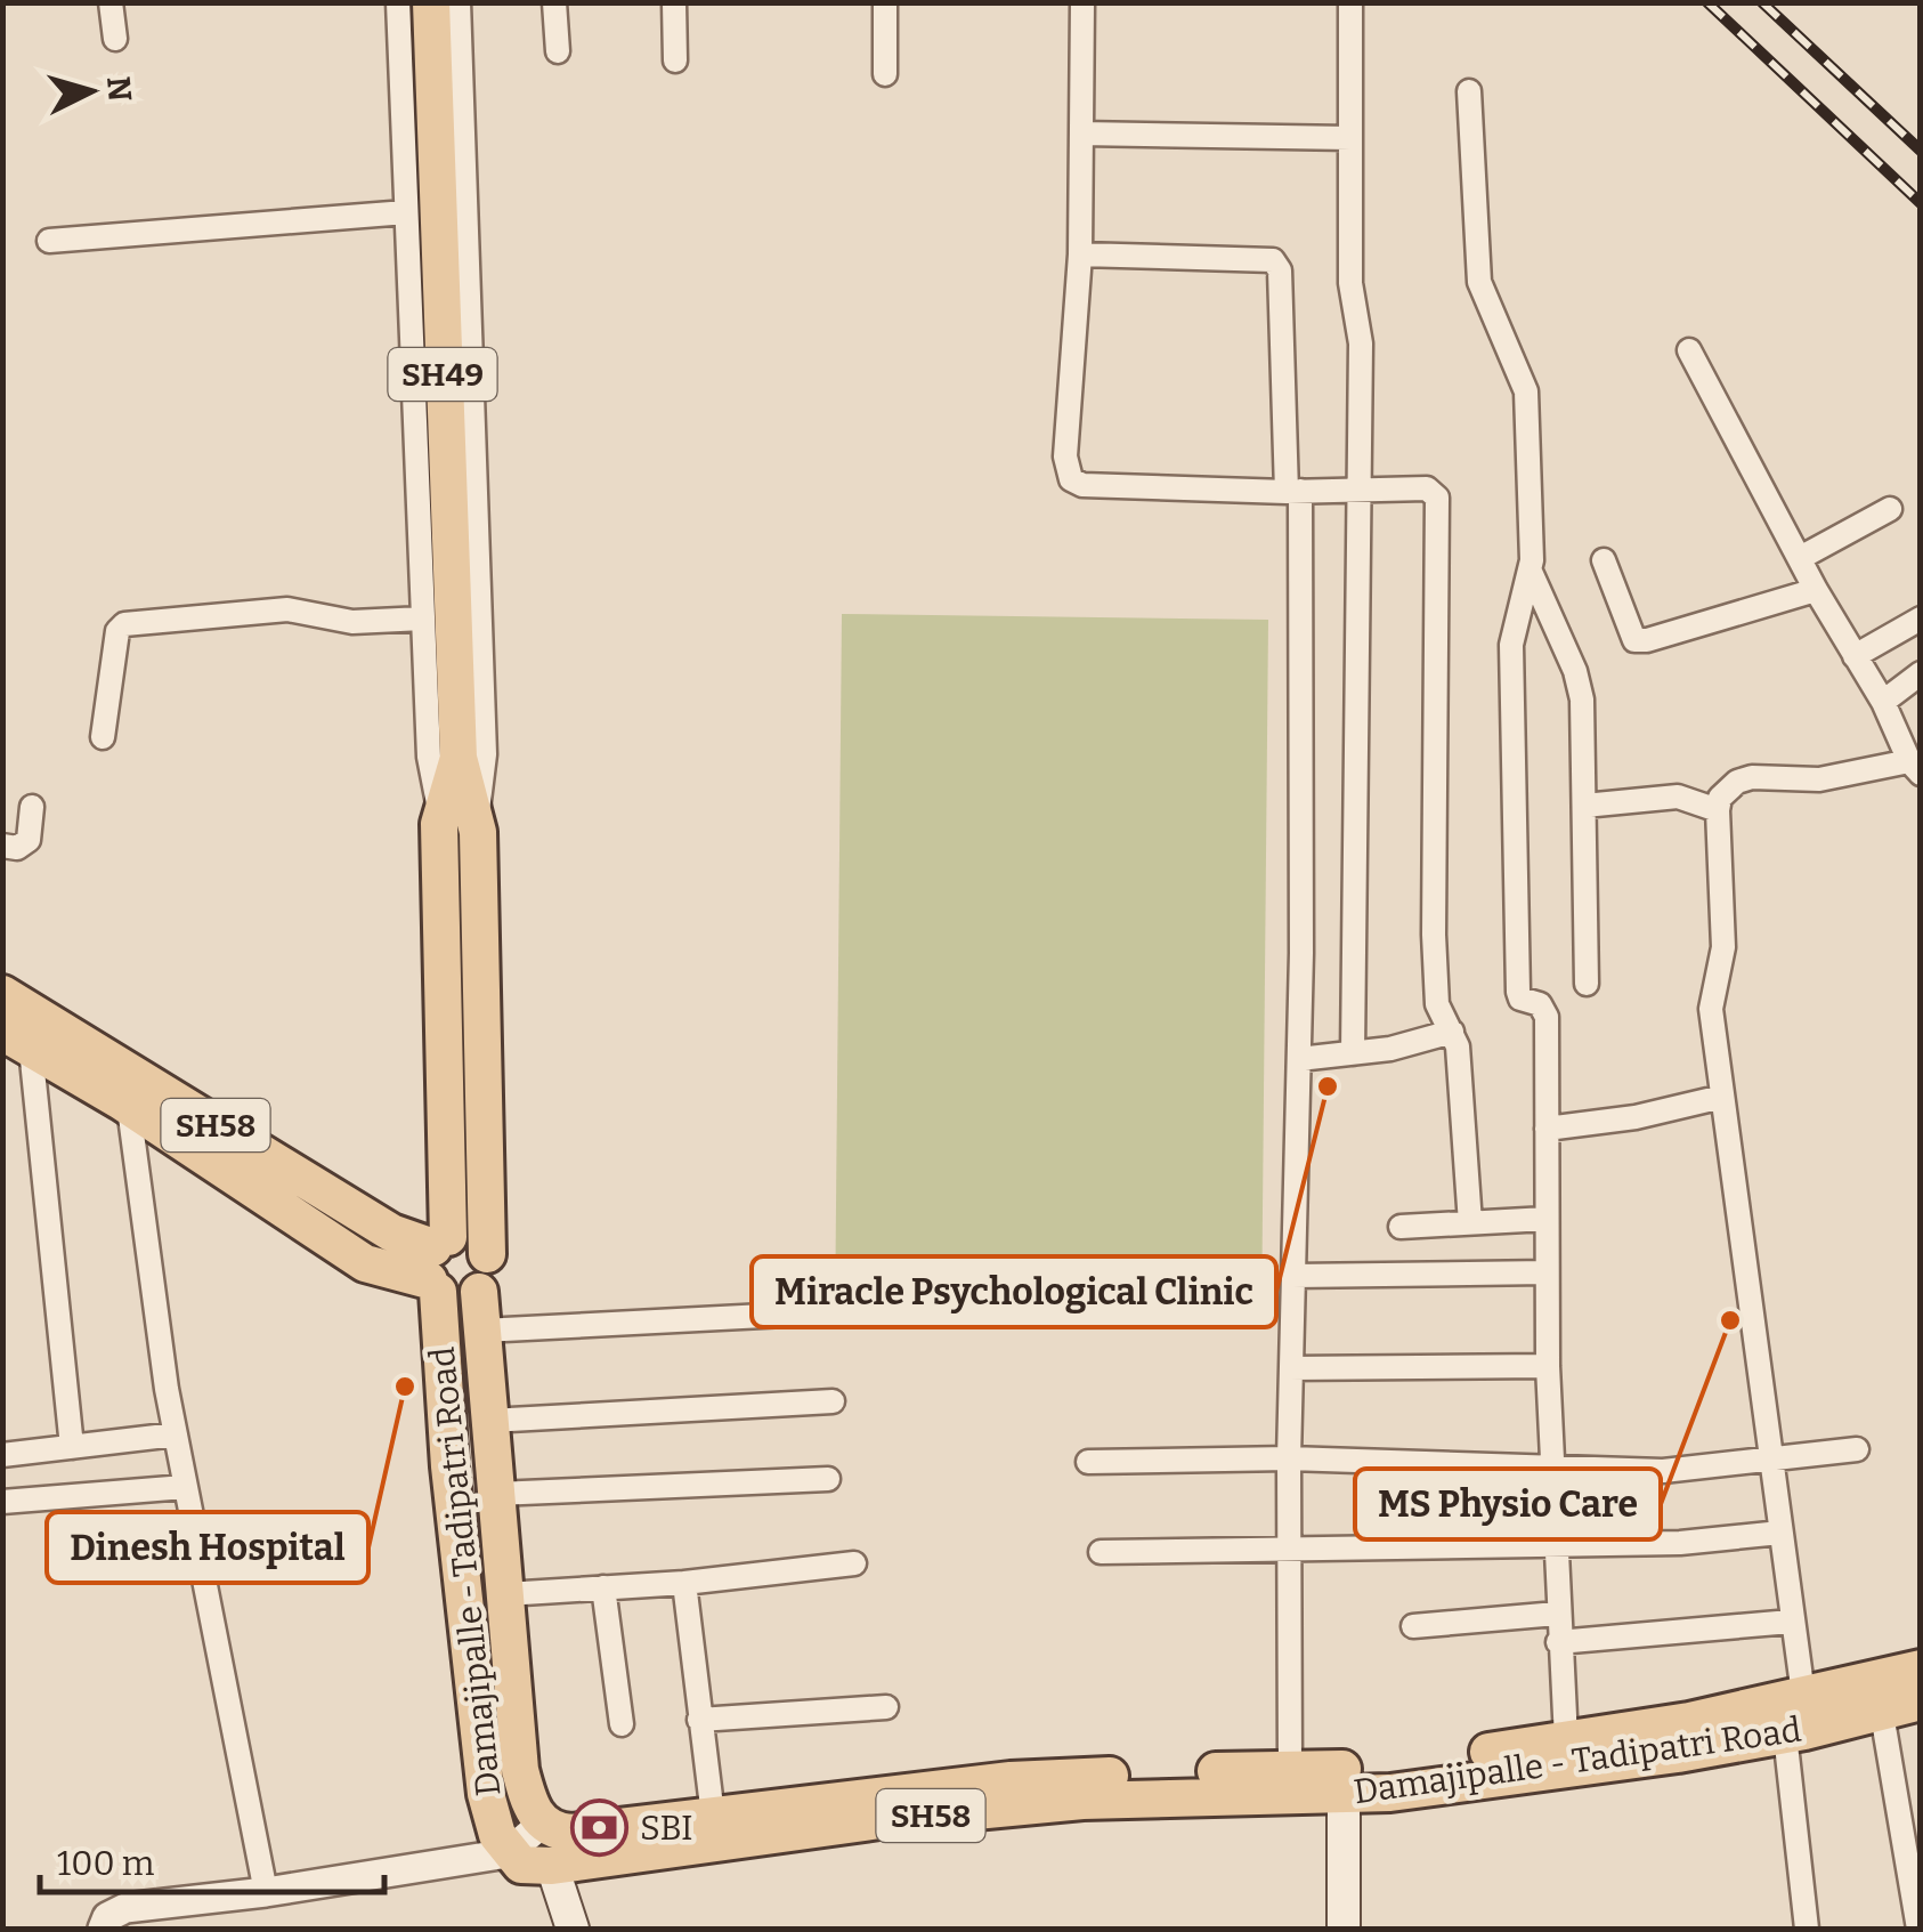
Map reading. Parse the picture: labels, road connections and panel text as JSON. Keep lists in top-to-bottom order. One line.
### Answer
{"streets":{"main road":["SH49","SH58","Damajipalle - Tadipatri Road"]},"crossings":[["SH49","Damajipalle - Tadipatri Road"]],"places":{"other":["Miracle Psychological Clinic","MS Physio Care","Dinesh Hospital"],"bank":["SBI"]},"scale_bar":"100 m","north":"right"}
